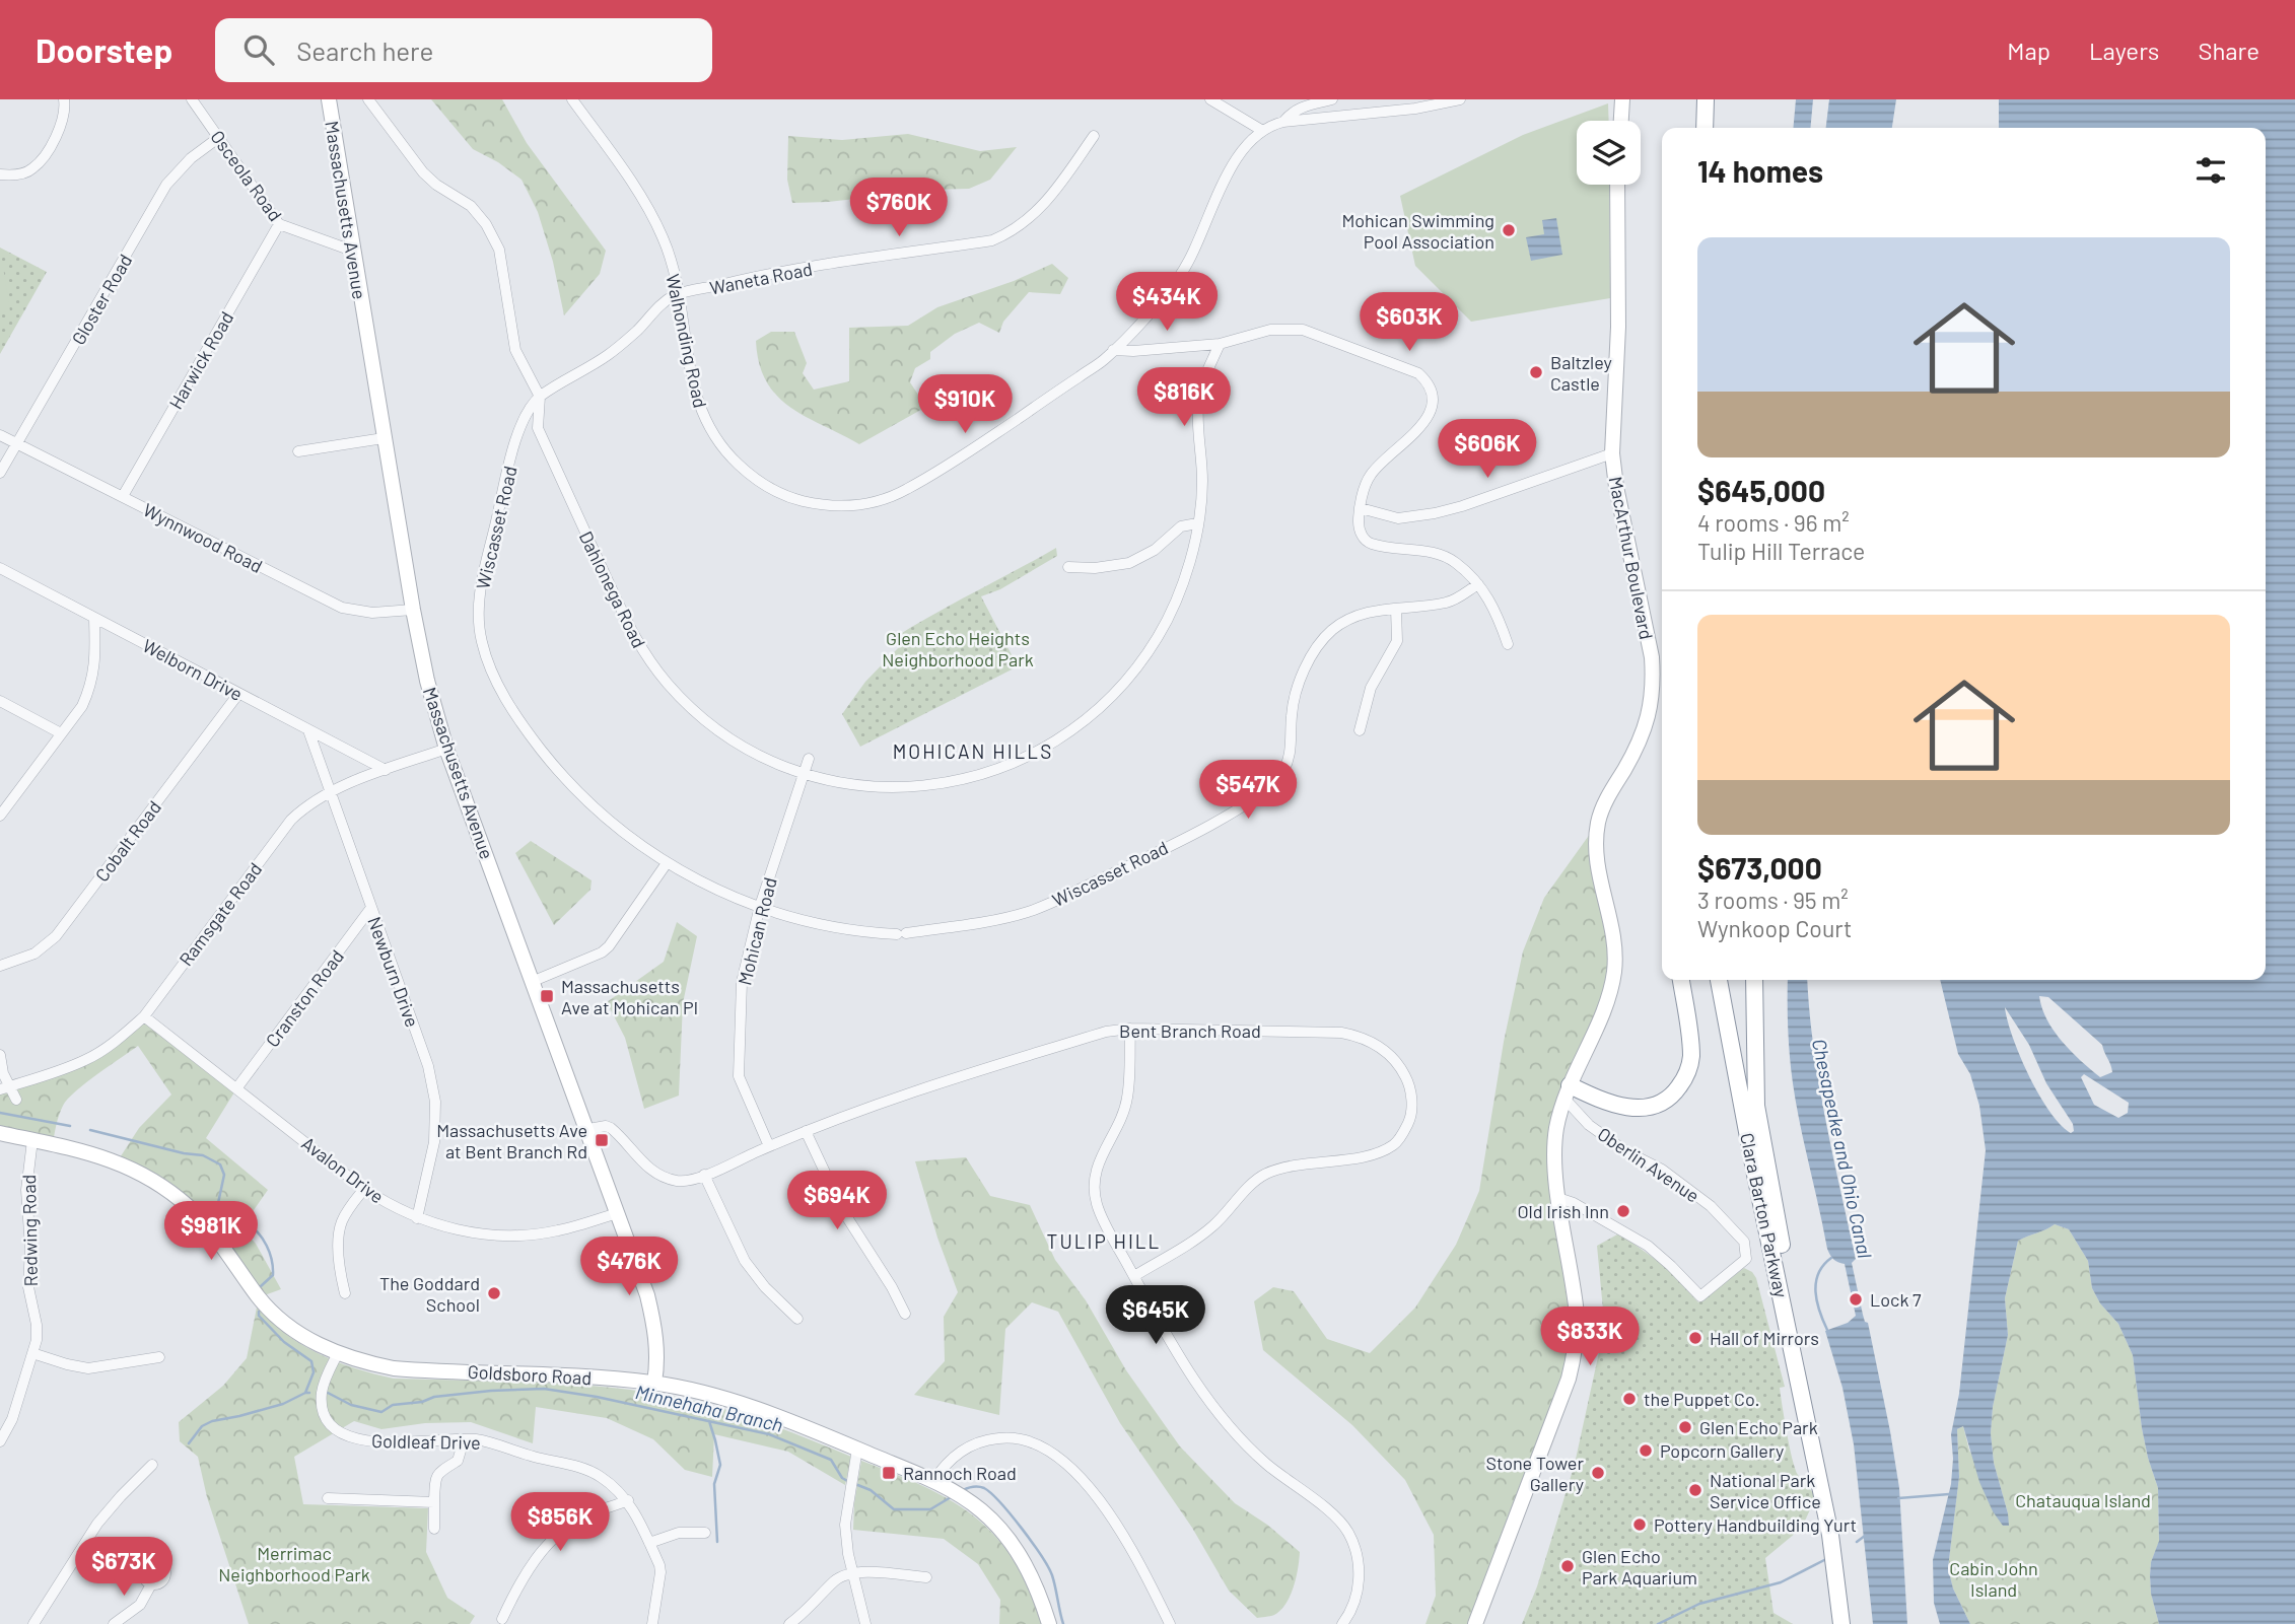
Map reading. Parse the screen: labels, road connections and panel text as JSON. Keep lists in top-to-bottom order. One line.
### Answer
{"streets":{"highway":["Clara Barton Parkway"],"main road":["Massachusetts Avenue","MacArthur Boulevard","Goldsboro Road"],"street":["Osceola Road","Waneta Road","Gloster Road","Walhonding Road","Harwick Road","Wiscasset Road","Wynnwood Road","Dahlonega Road","Welborn Drive","Cobalt Road","Ramsgate Road","Mohican Road","Newburn Drive","Cranston Road","Bent Branch Road","Oberlin Avenue","Avalon Drive","Redwing Road","Goldleaf Drive"]},"crossings":[["Osceola Road","Massachusetts Avenue"],["Osceola Road","Gloster Road"],["Osceola Road","Harwick Road"],["Massachusetts Avenue","Wynnwood Road"],["Massachusetts Avenue","Ramsgate Road"],["Massachusetts Avenue","Bent Branch Road"],["Massachusetts Avenue","Avalon Drive"],["Massachusetts Avenue","Goldsboro Road"],["Waneta Road","Walhonding Road"],["Waneta Road","Wiscasset Road"],["Gloster Road","Wynnwood Road"],["Walhonding Road","Wiscasset Road"],["Harwick Road","Wynnwood Road"],["Wiscasset Road","Dahlonega Road"],["Wiscasset Road","Mohican Road"],["MacArthur Boulevard","Oberlin Avenue"],["Dahlonega Road","Mohican Road"],["Welborn Drive","Cobalt Road"],["Welborn Drive","Ramsgate Road"],["Welborn Drive","Newburn Drive"],["Ramsgate Road","Newburn Drive"],["Ramsgate Road","Avalon Drive"],["Mohican Road","Bent Branch Road"],["Newburn Drive","Cranston Road"],["Newburn Drive","Avalon Drive"],["Cranston Road","Avalon Drive"],["Redwing Road","Goldsboro Road"],["Goldsboro Road","Goldleaf Drive"]],"districts":["MOHICAN HILLS","TULIP HILL"],"water":["Chesapeake and Ohio Canal","Minnehaha Branch"],"parks":["Glen Echo Heights Neighborhood Park","Chatauqua Island","Merrimac Neighborhood Park","Cabin John Island"],"places":{"other":["Mohican Swimming Pool Association","Baltzley Castle","Old Irish Inn","The Goddard School","Lock 7","Hall of Mirrors","the Puppet Co.","Glen Echo Park","Popcorn Gallery","Stone Tower Gallery","National Park Service Office","Pottery Handbuilding Yurt","Glen Echo Park Aquarium"],"transit":["Massachusetts Ave at Mohican Pl","Massachusetts Ave at Bent Branch Rd","Rannoch Road"]},"page":{"header":"Doorstep","search":"Search here","nav":["Map","Layers","Share"],"heading":"14 homes","price":["$760K","$434K","$603K","$816K","$910K","$606K","$547K","$694K","$981K","$476K","$645K","$833K","$856K","$673K"],"list":[{"name":"$645,000","note":"4 rooms · 96 m² · Tulip Hill Terrace"},{"name":"$673,000","note":"3 rooms · 95 m² · Wynkoop Court"}]}}
